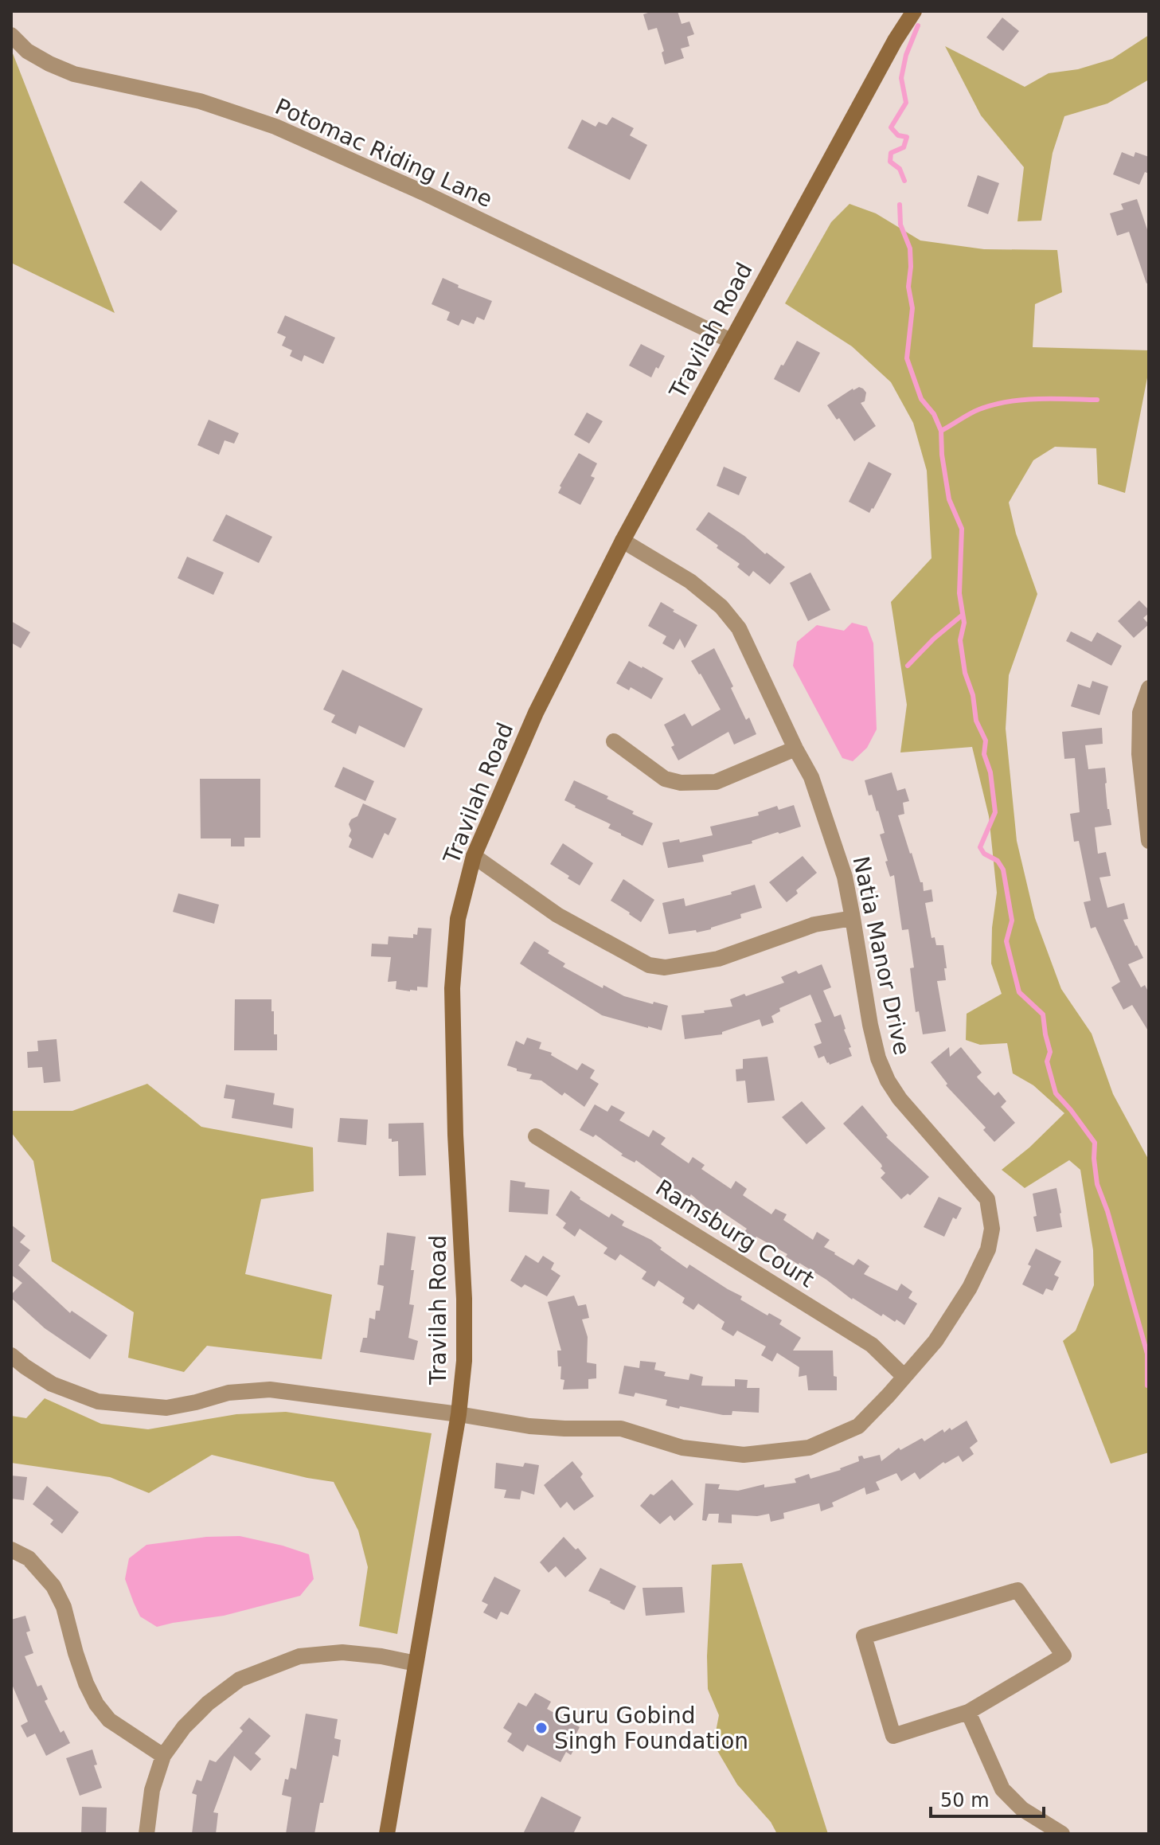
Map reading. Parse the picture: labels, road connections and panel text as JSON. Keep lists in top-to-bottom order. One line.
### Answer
{"streets":{"main road":["Travilah Road"],"street":["Potomac Riding Lane","Natia Manor Drive","Ramsburg Court"]},"crossings":[["Potomac Riding Lane","Travilah Road"],["Travilah Road","Natia Manor Drive"],["Natia Manor Drive","Ramsburg Court"]],"places":["Guru Gobind Singh Foundation"],"scale_bar":"50 m"}
